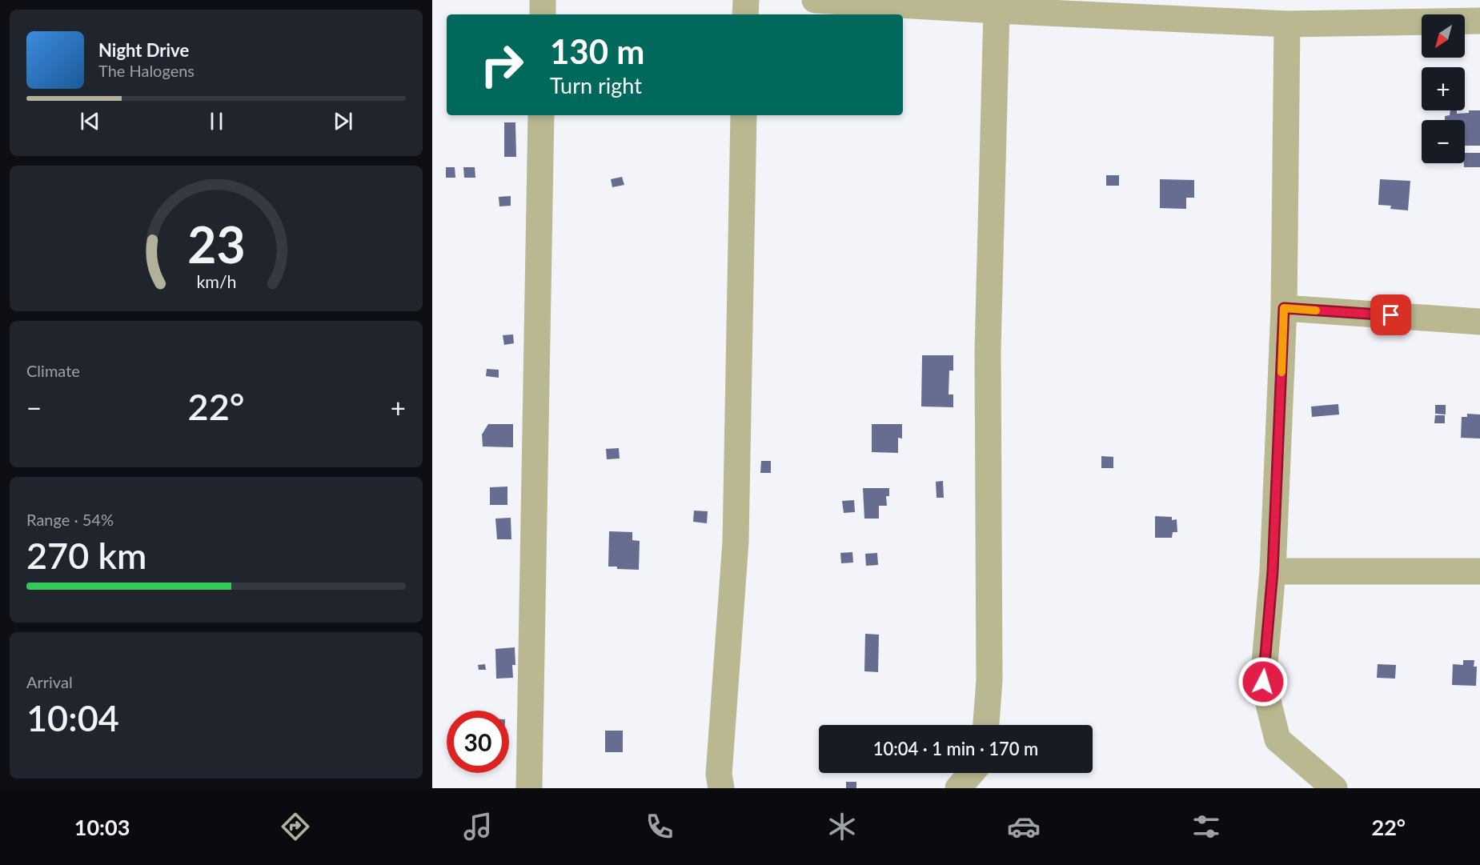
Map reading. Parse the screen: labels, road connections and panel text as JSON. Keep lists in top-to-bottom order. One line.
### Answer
{"north":"bottom left","page":{"map_buttons":["+","−"],"turn":["130 m","Turn right"],"song":["Night Drive","The Halogens"],"tile":["Climate",["Range · 54%","270 km"],["Arrival","10:04"]],"heat":["−","22°","+"],"limit":"30","trip":"10:04 · 1 min · 170 m","tabs":["10:03","22°"],"gauge":["23","km/h"]}}
